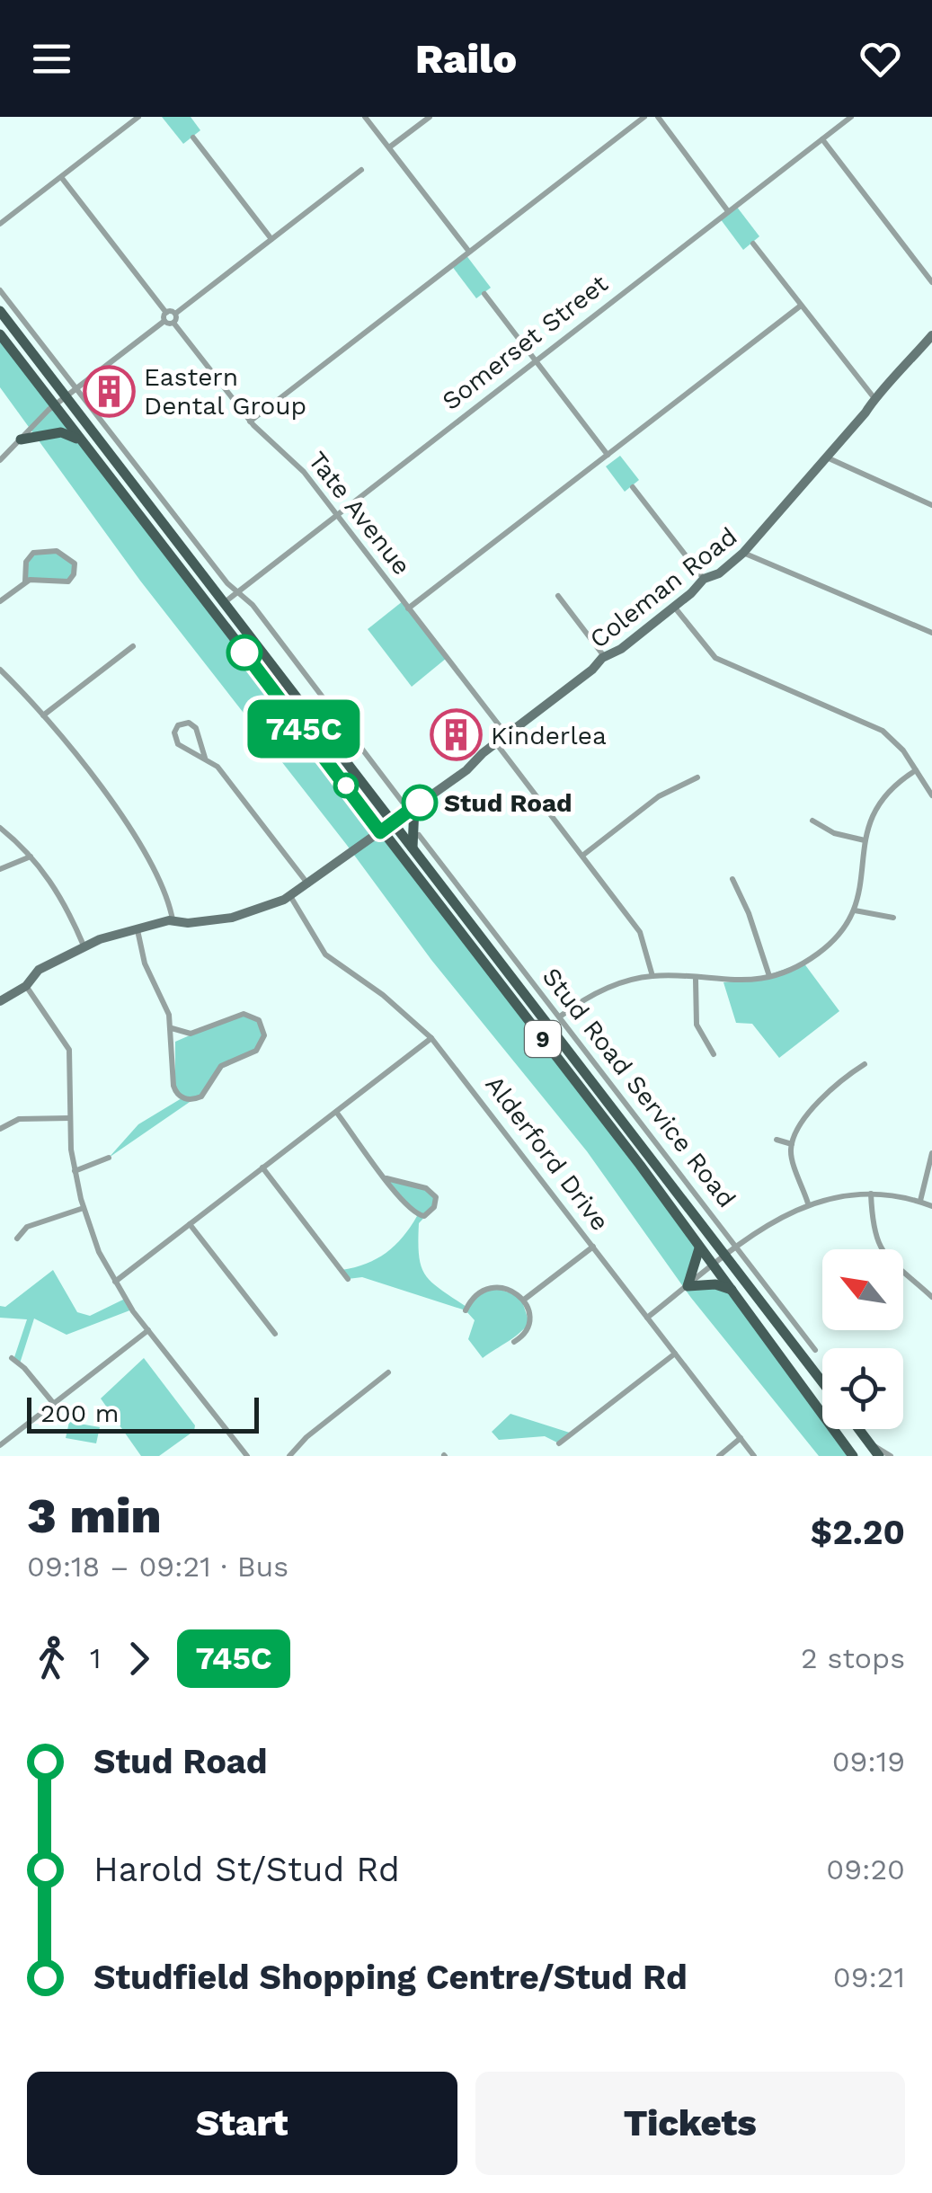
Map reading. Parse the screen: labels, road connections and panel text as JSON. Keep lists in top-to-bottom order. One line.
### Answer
{"streets":{"main road":["9"],"street":["Somerset Street","Tate Avenue","Coleman Road","Stud Road Service Road","Alderford Drive"]},"crossings":[["Somerset Street","Tate Avenue"],["Somerset Street","9"],["Tate Avenue","Coleman Road"],["Coleman Road","9"],["Coleman Road","Alderford Drive"]],"places":{"building":["Eastern Dental Group","Kinderlea"],"other":["Stud Road"]},"lines":["bus line 745C"],"scale_bar":"200 m","north":"top left","page":{"header":"Railo","on_map":"745C","scale":"200 m","heading":["3 min","09:18 – 09:21 · Bus","$2.20"],"legs":["1","745C","2 stops"],"list":[{"name":"Stud Road","value":"09:19"},{"name":"Harold St/Stud Rd","value":"09:20"},{"name":"Studfield Shopping Centre/Stud Rd","value":"09:21"}],"buttons":["Start","Tickets"]}}
